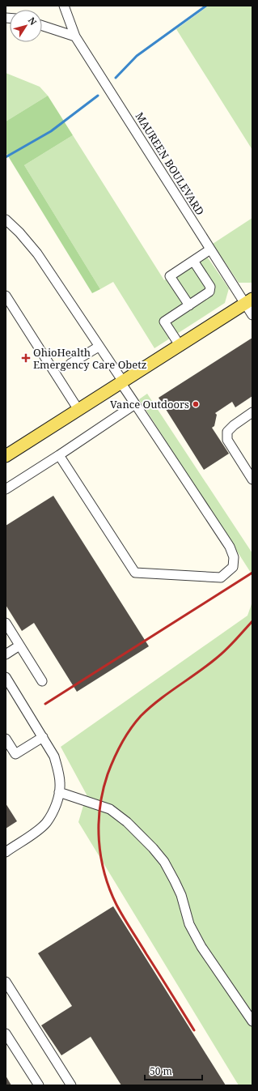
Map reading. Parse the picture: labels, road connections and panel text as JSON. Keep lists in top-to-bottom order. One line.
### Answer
{"streets":{"street":["MAUREEN BOULEVARD"]},"places":{"health":["OhioHealth Emergency Care Obetz"],"other":["Vance Outdoors"]},"scale_bar":"50 m","north":"top right"}
